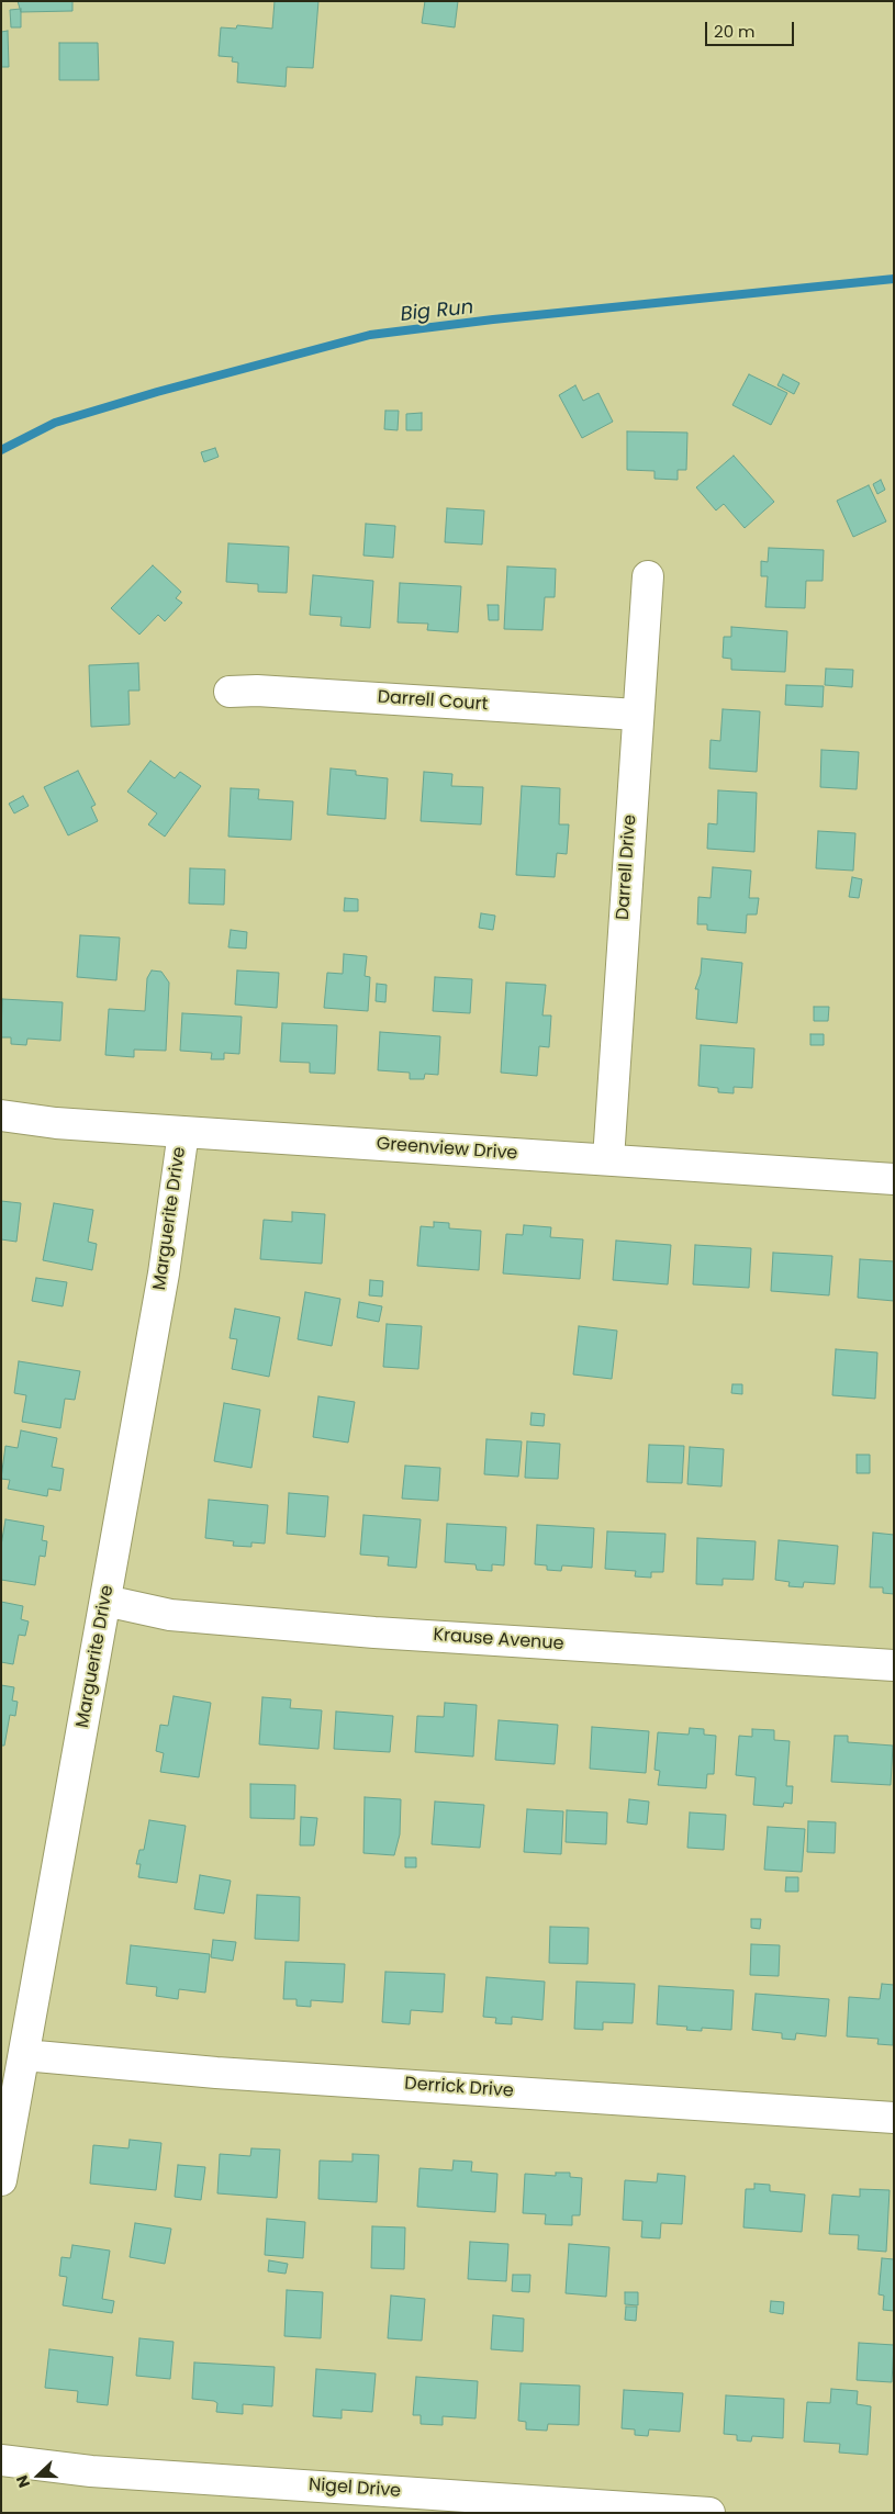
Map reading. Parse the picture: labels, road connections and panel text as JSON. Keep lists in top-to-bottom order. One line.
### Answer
{"streets":{"street":["Darrell Court","Darrell Drive","Greenview Drive","Marguerite Drive","Krause Avenue","Derrick Drive","Nigel Drive"]},"crossings":[["Darrell Court","Darrell Drive"],["Darrell Drive","Greenview Drive"],["Greenview Drive","Marguerite Drive"],["Marguerite Drive","Krause Avenue"],["Marguerite Drive","Derrick Drive"]],"water":["Big Run"],"scale_bar":"20 m","north":"left"}
